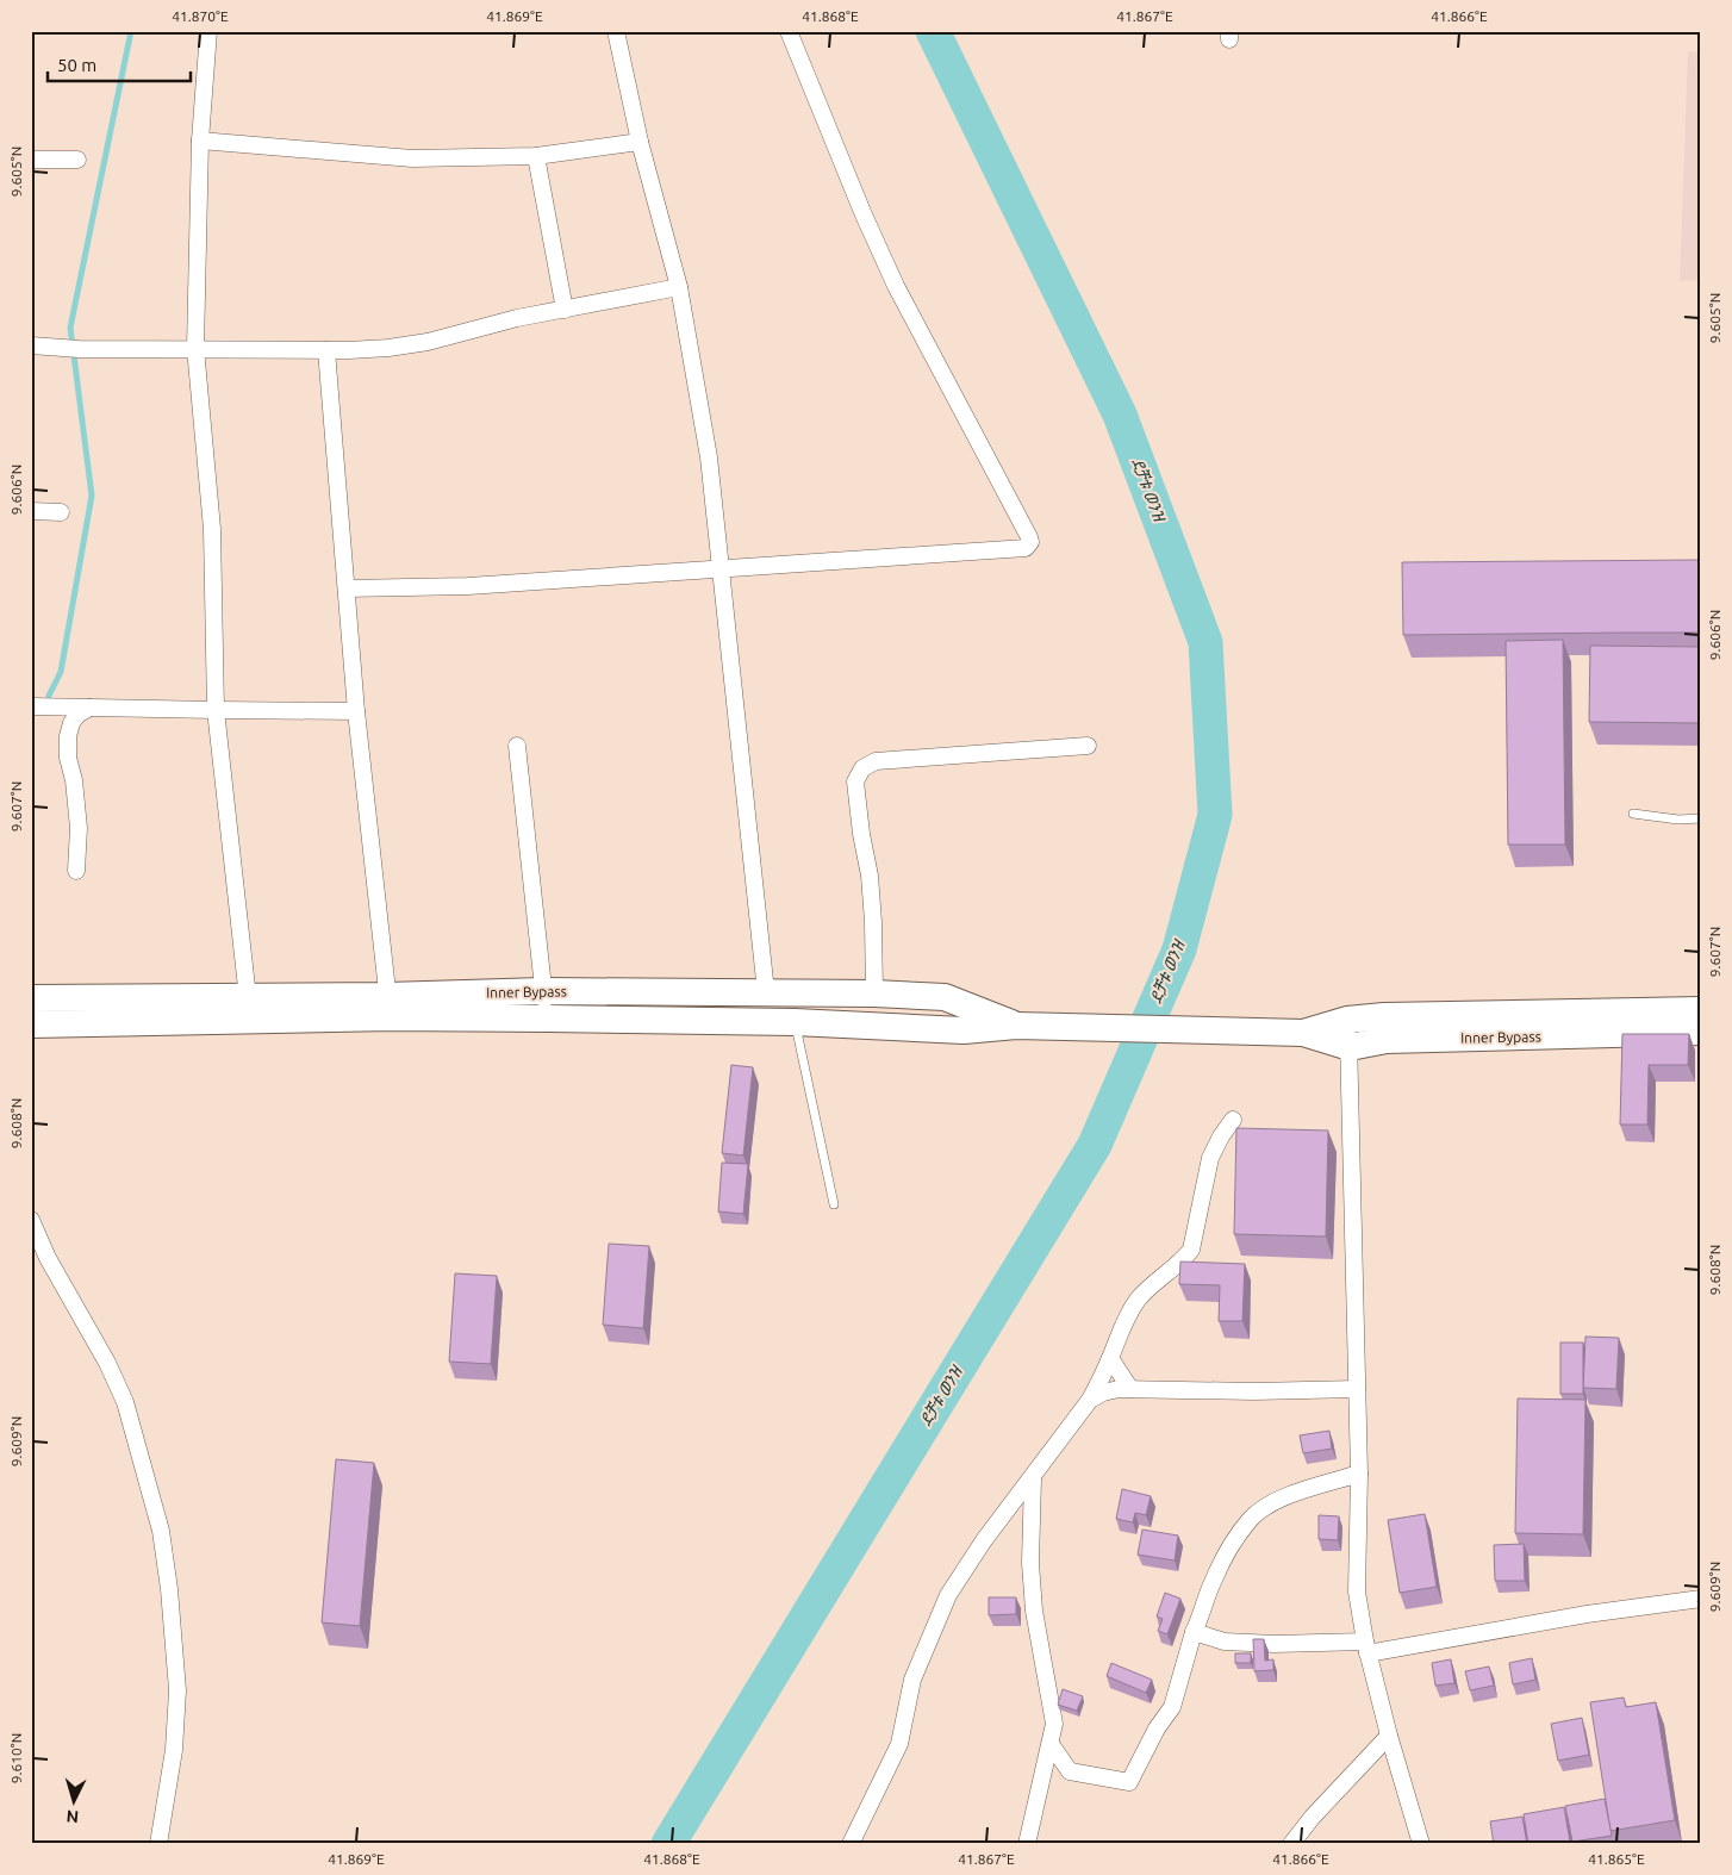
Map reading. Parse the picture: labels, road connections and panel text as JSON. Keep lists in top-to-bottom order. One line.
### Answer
{"streets":{"main road":["Inner Bypass"]},"water":["ደቻቱ ወንዝ"],"scale_bar":"50 m","north":"bottom","coordinates":["41.870°E","41.869°E","41.868°E","41.867°E","41.866°E","9.605°N","9.606°N","9.607°N","9.608°N","9.609°N","9.610°N","41.865°E"]}
